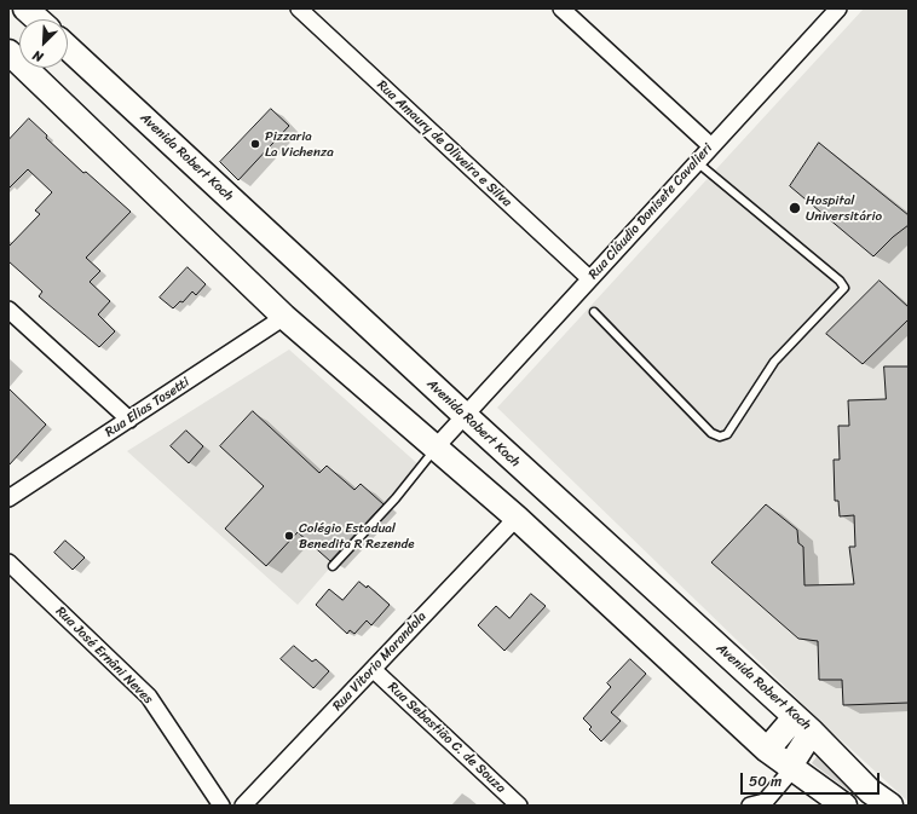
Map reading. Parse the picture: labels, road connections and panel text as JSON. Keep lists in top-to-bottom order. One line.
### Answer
{"streets":{"main road":["Avenida Robert Koch"],"street":["Rua Amaury de Oliveira e Silva","Rua Cláudio Donisete Cavalieri","Rua Elias Tosetti","Rua José Ernâni Neves","Rua Vitorio Marandola","Rua Sebastião C. de Souza"]},"crossings":[["Rua Amaury de Oliveira e Silva","Rua Cláudio Donisete Cavalieri"],["Avenida Robert Koch","Rua Cláudio Donisete Cavalieri"],["Rua Vitorio Marandola","Rua Sebastião C. de Souza"]],"places":["Pizzaria La Vichenza","Hospital Universitário","Colégio Estadual Benedita R Rezende"],"scale_bar":"50 m","north":"bottom left"}
